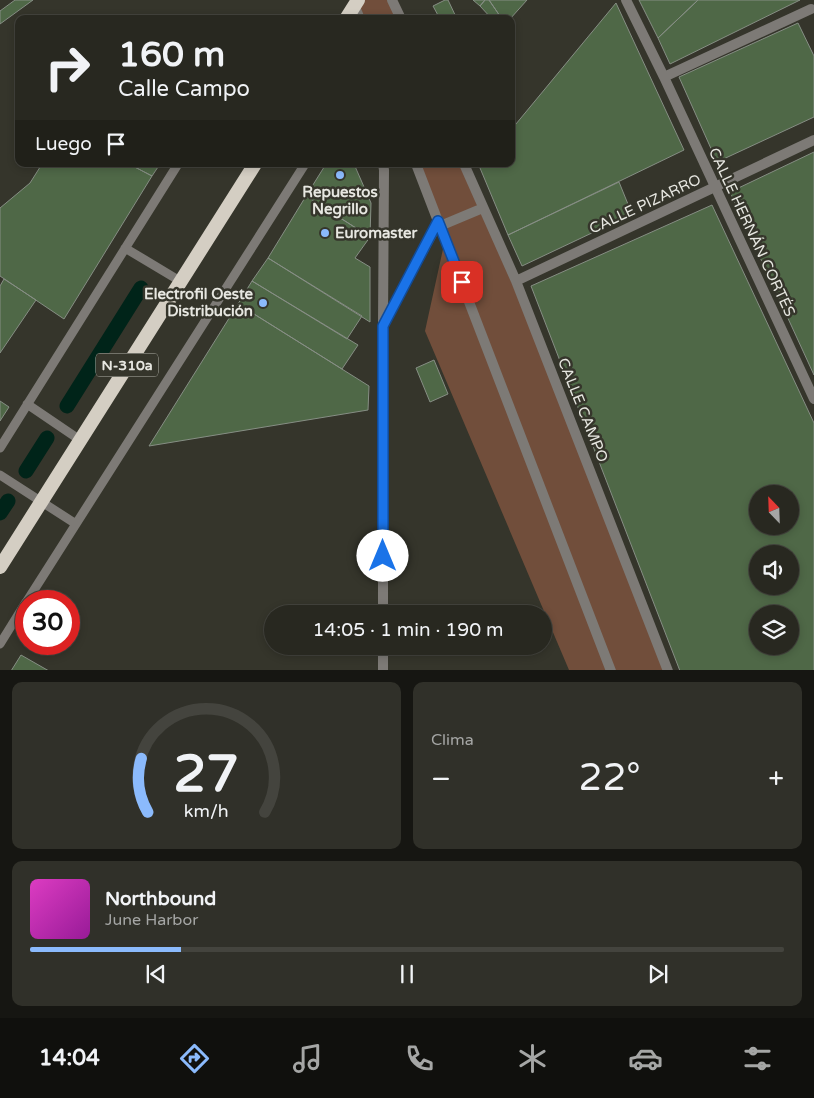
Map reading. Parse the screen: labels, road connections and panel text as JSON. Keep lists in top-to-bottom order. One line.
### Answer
{"streets":{"highway":["N-310a"],"street":["CALLE PIZARRO","CALLE HERNÁN CORTÉS","CALLE CAMPO"]},"crossings":[["CALLE PIZARRO","CALLE HERNÁN CORTÉS"],["CALLE PIZARRO","CALLE CAMPO"]],"places":["Repuestos Negrillo","Euromaster","Electrofil Oeste Distribución"],"north":"top left","page":{"turn":["160 m","Calle Campo"],"then":"Luego","limit":"30","trip":"14:05 · 1 min · 190 m","tile":"Clima","heat":["−","22°","+"],"song":["Northbound","June Harbor"],"tabs":"14:04","gauge":["27","km/h"]}}
